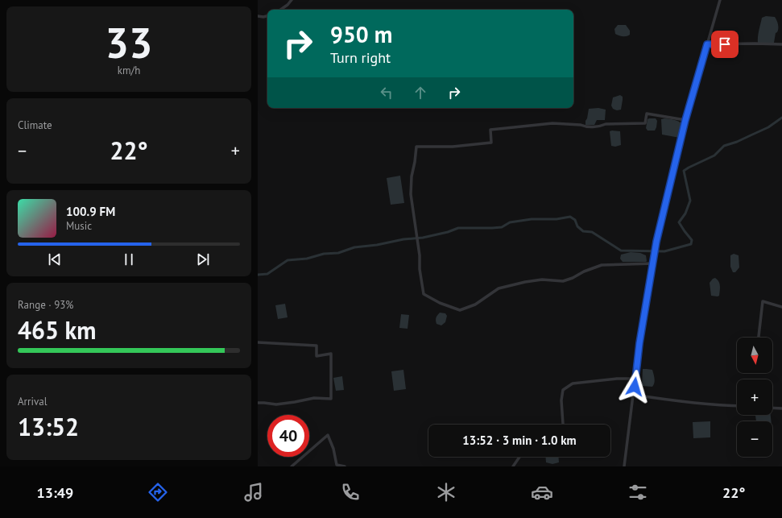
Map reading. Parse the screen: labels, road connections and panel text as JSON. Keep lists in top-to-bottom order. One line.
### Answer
{"north":"bottom","page":{"tile":[["33","km/h"],"Climate",["Range · 93%","465 km"],["Arrival","13:52"]],"turn":["950 m","Turn right"],"heat":["−","22°","+"],"song":["100.9 FM","Music"],"map_buttons":["+","−"],"limit":"40","trip":"13:52 · 3 min · 1.0 km","tabs":["13:49","22°"]}}
